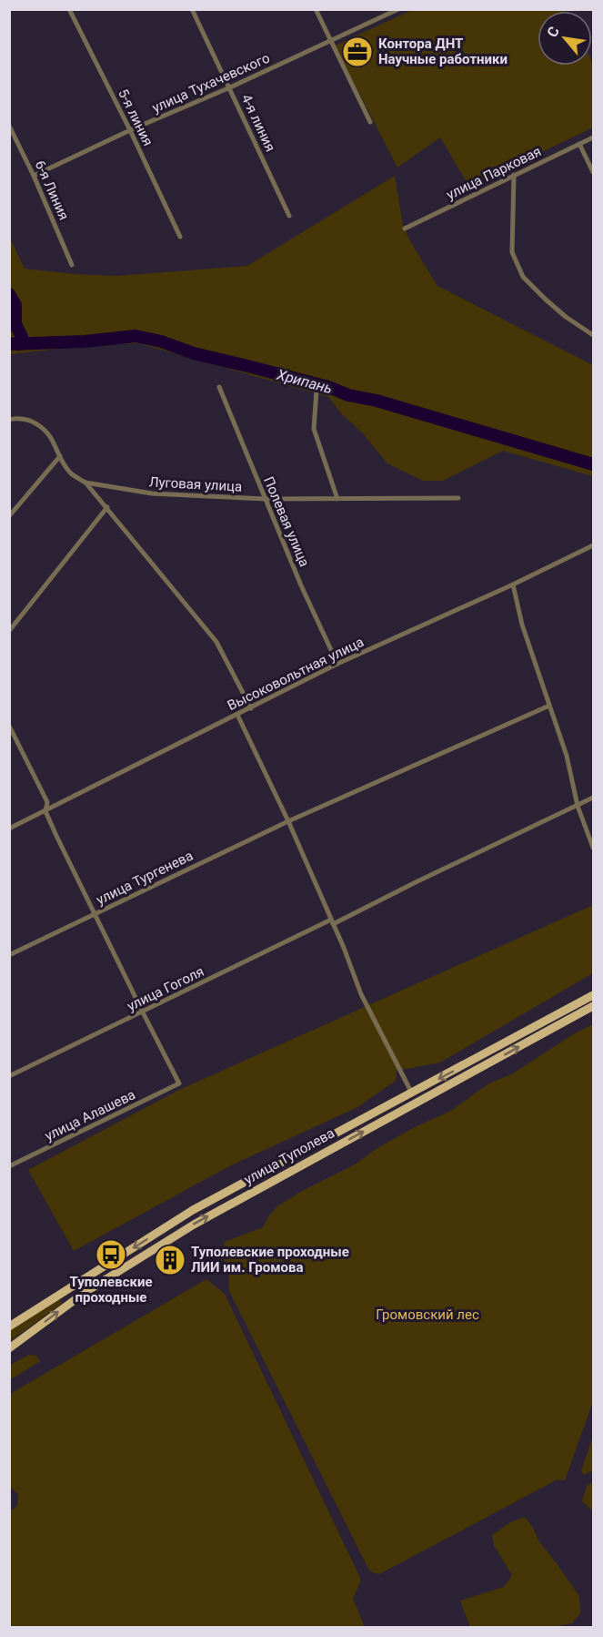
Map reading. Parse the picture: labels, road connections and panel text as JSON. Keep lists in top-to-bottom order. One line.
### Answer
{"streets":{"main road":["улица Туполева"],"street":["улица Тухачевского","5-я линия","4-я линия","улица Парковая","6-я Линия","Луговая улица","Полевая улица","Высоковольтная улица","улица Тургенева","улица Гоголя","улица Алашева"]},"crossings":[["улица Тухачевского","5-я линия"],["улица Тухачевского","4-я линия"],["улица Тухачевского","6-я Линия"],["Луговая улица","Полевая улица"],["Полевая улица","Высоковольтная улица"],["улица Гоголя","улица Алашева"]],"water":["Хрипань"],"parks":["Громовский лес"],"places":{"office":["Контора ДНТ Научные работники"],"bus stop":["Туполевские проходные"],"building":["Туполевские проходные ЛИИ им. Громова"]},"north":"top left"}
